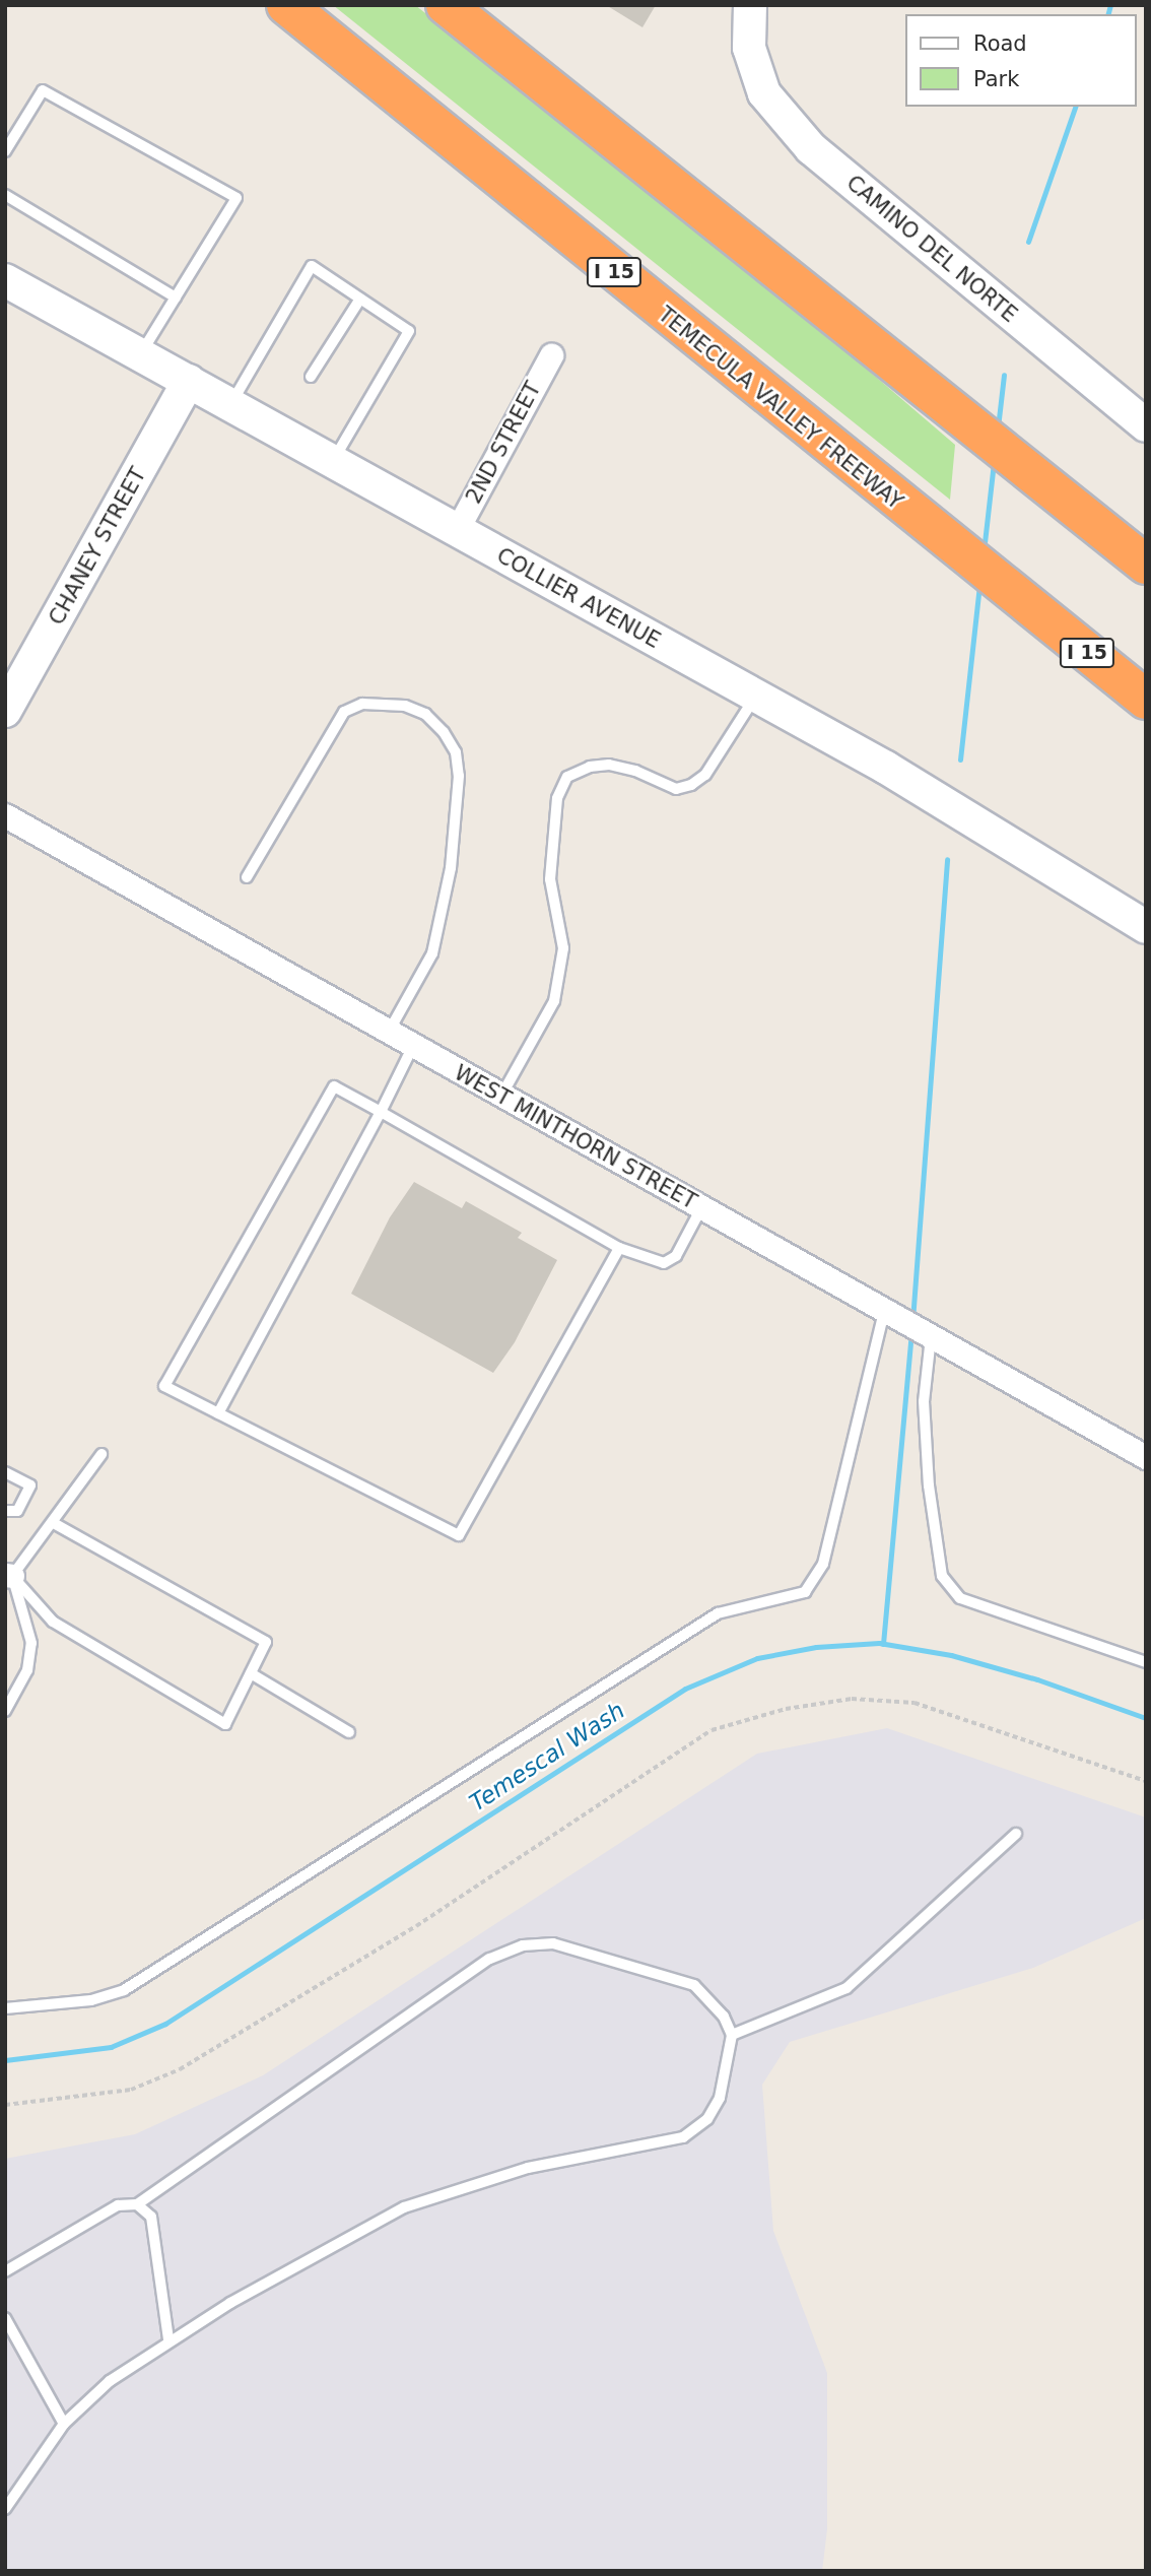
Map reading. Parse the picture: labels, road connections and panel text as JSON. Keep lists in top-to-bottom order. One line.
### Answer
{"streets":{"highway":["I 15","TEMECULA VALLEY FREEWAY"],"main road":["CAMINO DEL NORTE","CHANEY STREET","COLLIER AVENUE"],"street":["2ND STREET","WEST MINTHORN STREET"]},"crossings":[["2ND STREET","COLLIER AVENUE"],["CHANEY STREET","COLLIER AVENUE"]],"water":["Temescal Wash"],"legend":["Road","Park"]}
